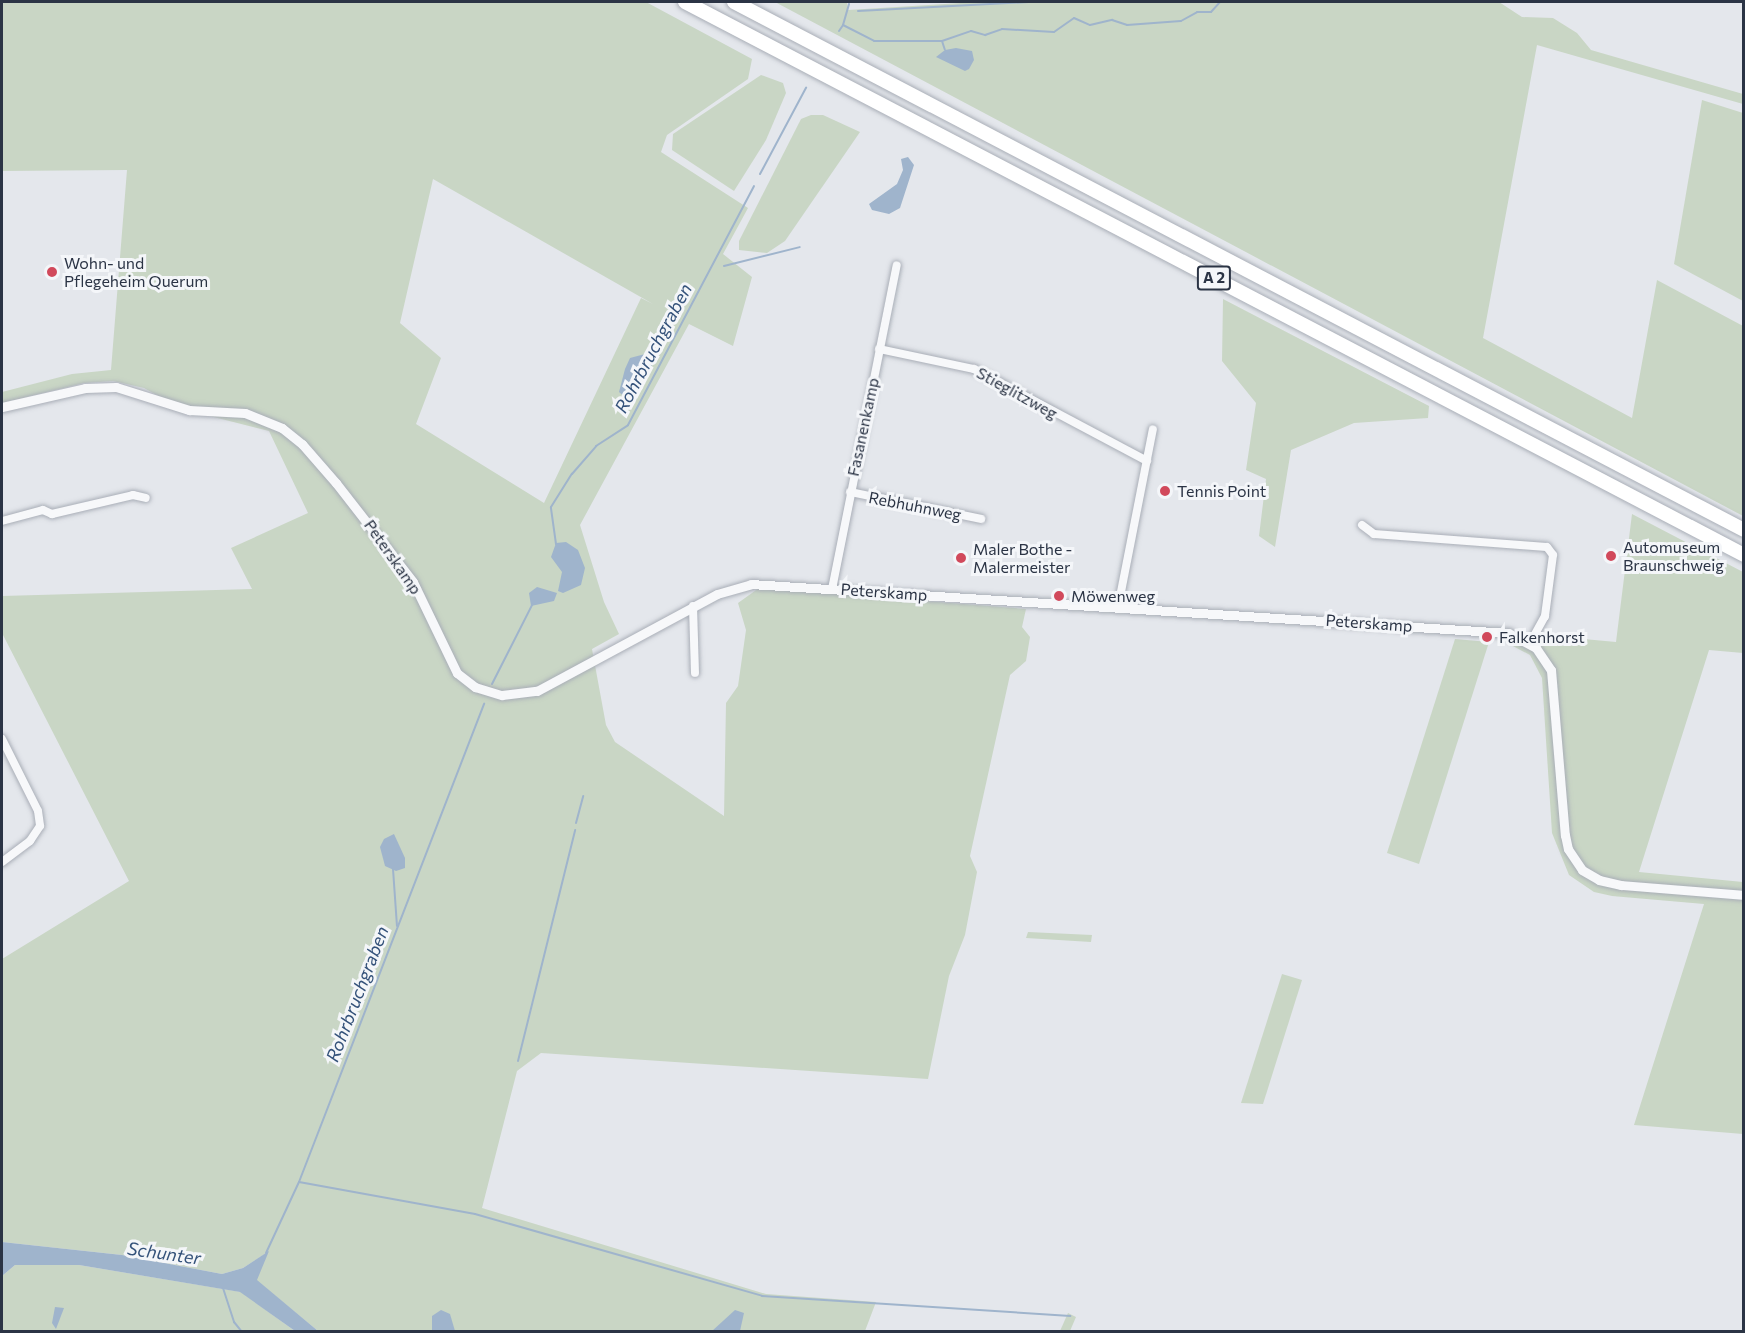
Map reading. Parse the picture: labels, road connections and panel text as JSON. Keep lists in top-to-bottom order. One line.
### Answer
{"streets":{"highway":["A 2"],"street":["Stieglitzweg","Fasanenkamp","Rebhuhnweg","Peterskamp"]},"crossings":[["Stieglitzweg","Fasanenkamp"],["Fasanenkamp","Rebhuhnweg"],["Fasanenkamp","Peterskamp"]],"water":["Rohrbruchgraben","Schunter"],"places":["Wohn- und Pflegeheim Querum","Tennis Point","Automuseum Braunschweig","Maler Bothe - Malermeister","Möwenweg","Falkenhorst"]}
